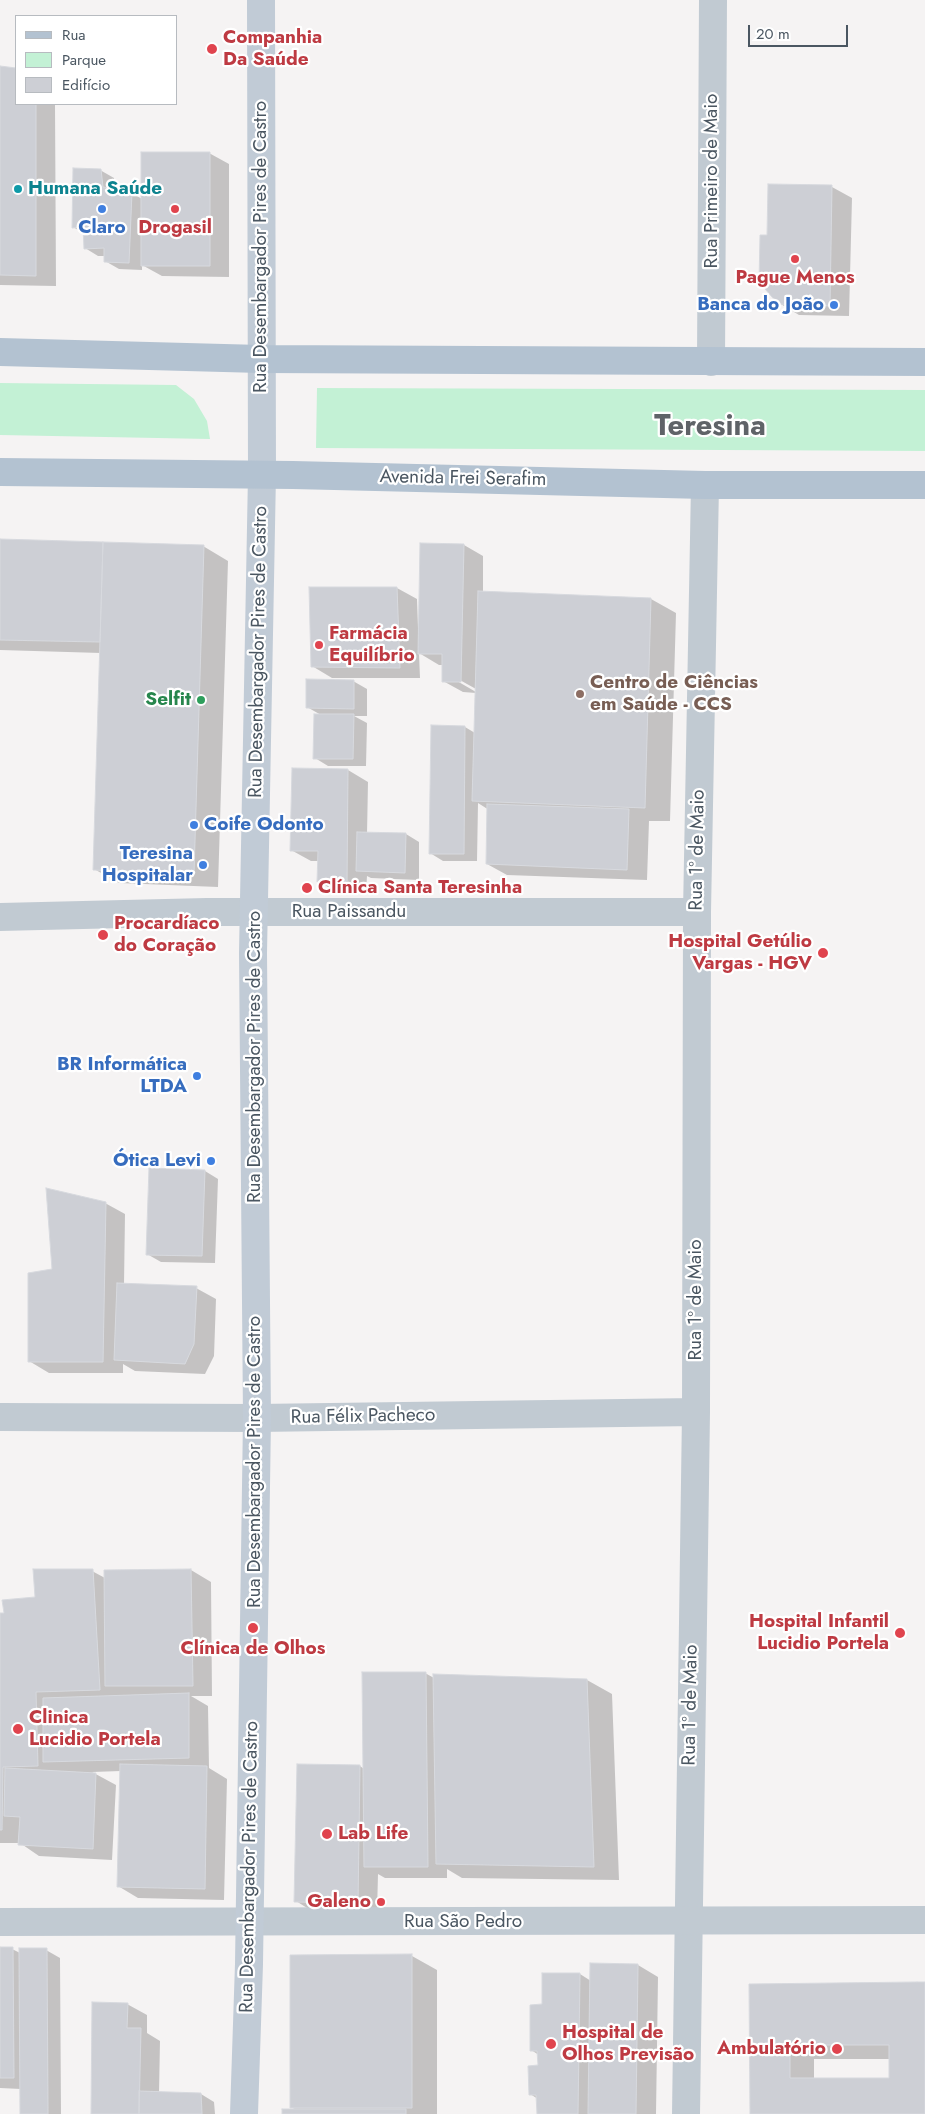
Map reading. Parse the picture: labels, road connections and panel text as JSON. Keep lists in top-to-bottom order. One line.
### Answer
{"streets":{"main road":["Rua Desembargador Pires de Castro","Avenida Frei Serafim"],"street":["Rua Primeiro de Maio","Rua 1º de Maio","Rua Paissandu","Rua Félix Pacheco","Rua São Pedro"]},"crossings":[["Rua Desembargador Pires de Castro","Avenida Frei Serafim"],["Rua Desembargador Pires de Castro","Rua Paissandu"],["Rua Desembargador Pires de Castro","Rua Félix Pacheco"],["Rua Desembargador Pires de Castro","Rua São Pedro"],["Avenida Frei Serafim","Rua 1º de Maio"],["Rua 1º de Maio","Rua Paissandu"],["Rua 1º de Maio","Rua Félix Pacheco"],["Rua 1º de Maio","Rua São Pedro"]],"districts":["Teresina"],"places":["Companhia Da Saúde","Humana Saúde","Claro","Drogasil","Pague Menos","Banca do João","Farmácia Equilíbrio","Centro de Ciências em Saúde - CCS","Selfit","Coife Odonto","Teresina Hospitalar","Clínica Santa Teresinha","Procardíaco do Coração","Hospital Getúlio Vargas - HGV","BR Informática LTDA","Ótica Levi","Clínica de Olhos","Hospital Infantil Lucidio Portela","Clinica Lucidio Portela","Lab Life","Galeno","Hospital de Olhos Previsão","Ambulatório"],"legend":["Rua","Parque","Edifício"],"scale_bar":"20 m"}
